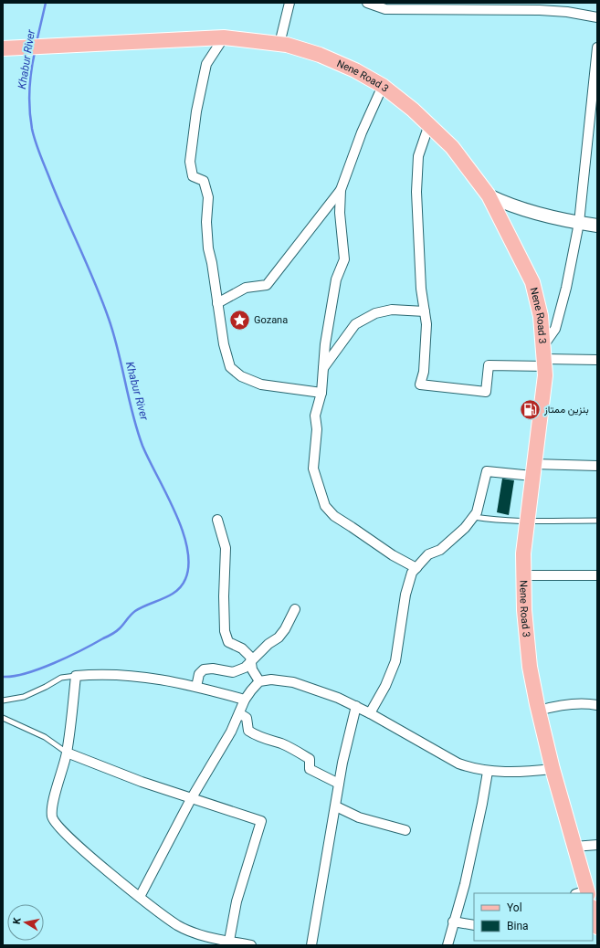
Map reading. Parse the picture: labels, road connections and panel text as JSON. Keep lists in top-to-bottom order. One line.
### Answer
{"streets":{"main road":["Nene Road 3"]},"water":["Khabur River"],"places":{"place":["Gozana"],"fuel station":["بنزين ممتاز"]},"legend":["Yol","Bina"],"north":"left"}
